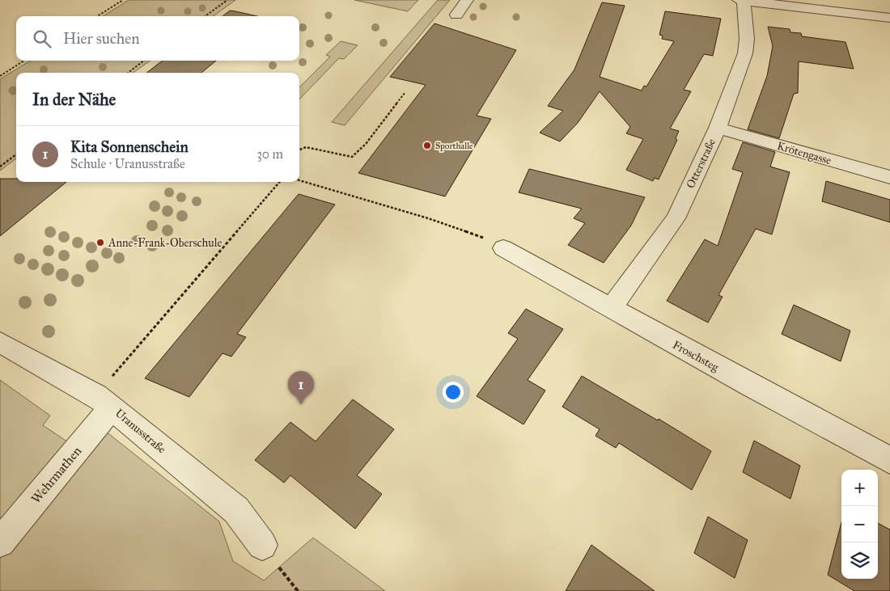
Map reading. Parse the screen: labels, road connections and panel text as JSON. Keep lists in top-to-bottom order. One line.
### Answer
{"streets":{"street":["Krötengasse","Otterstraße","Froschsteg","Uranusstraße","Wehrmathen"]},"crossings":[["Krötengasse","Otterstraße"],["Otterstraße","Froschsteg"],["Uranusstraße","Wehrmathen"]],"places":["Sporthalle","Anne-Frank-Oberschule"],"page":{"search":"Hier suchen","heading":"In der Nähe","list":[{"mark":"1","name":"Kita Sonnenschein","note":"Schule · Uranusstraße","value":"30 m"}],"pins":"1","map_buttons":["+","−"]}}
